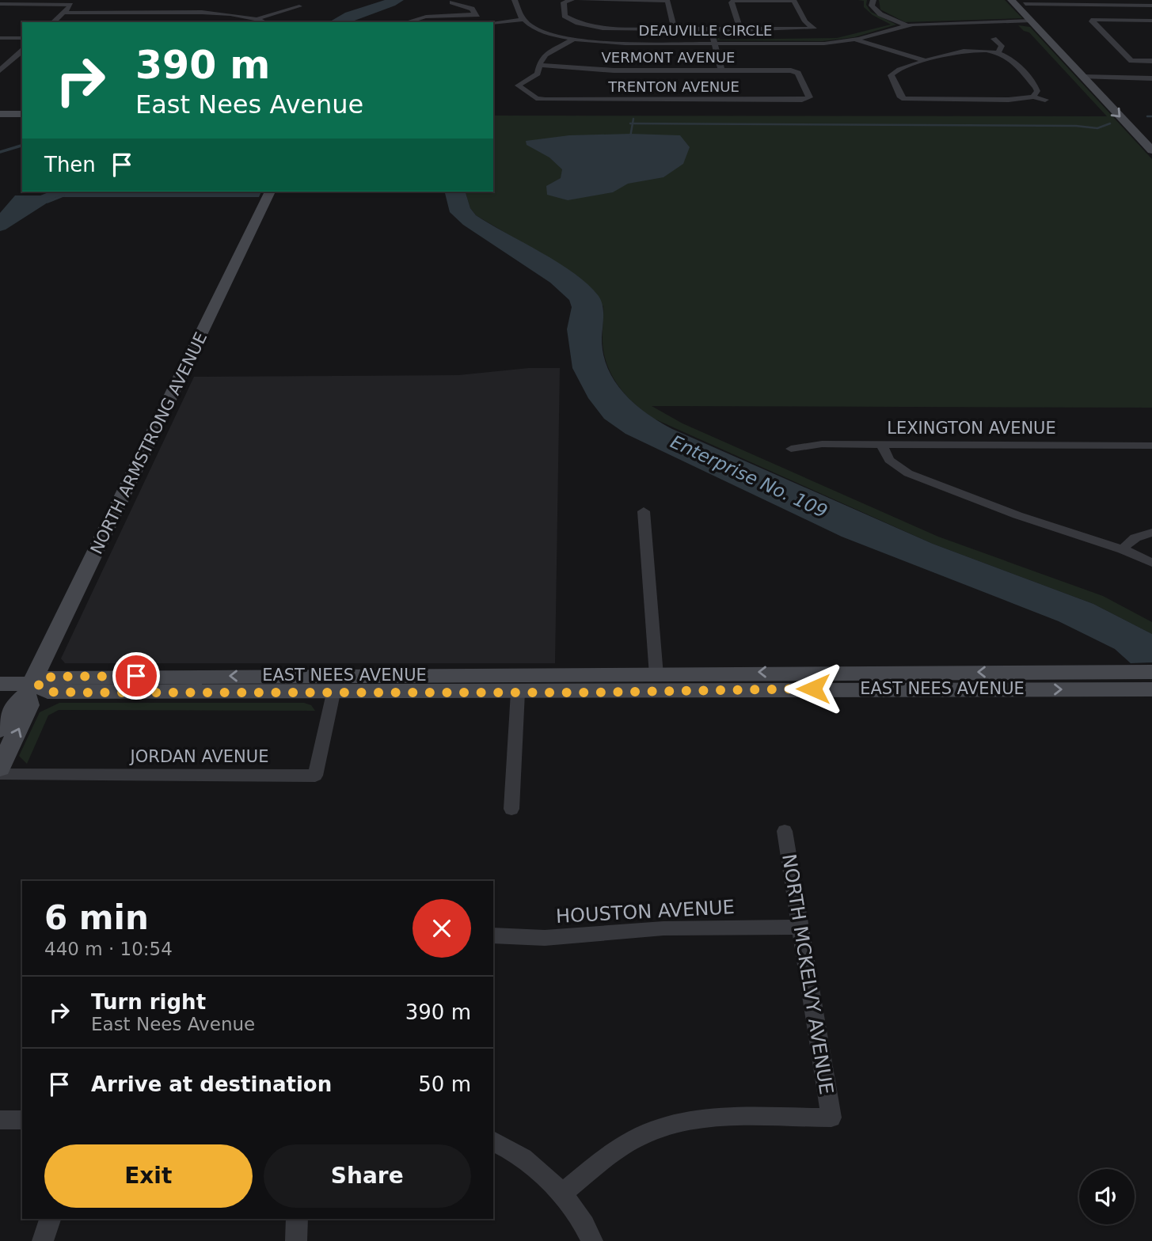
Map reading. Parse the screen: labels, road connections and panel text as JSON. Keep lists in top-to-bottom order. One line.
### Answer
{"streets":{"main road":["NORTH ARMSTRONG AVENUE","EAST NEES AVENUE"],"street":["DEAUVILLE CIRCLE","VERMONT AVENUE","TRENTON AVENUE","LEXINGTON AVENUE","JORDAN AVENUE","HOUSTON AVENUE","NORTH MCKELVY AVENUE"]},"crossings":[["VERMONT AVENUE","TRENTON AVENUE"],["NORTH ARMSTRONG AVENUE","EAST NEES AVENUE"],["EAST NEES AVENUE","JORDAN AVENUE"],["HOUSTON AVENUE","NORTH MCKELVY AVENUE"]],"water":["Enterprise No. 109"],"page":{"turn":["390 m","East Nees Avenue"],"then":"Then","heading":["6 min","440 m · 10:54"],"list":[{"name":"Turn right","note":"East Nees Avenue","value":"390 m"},{"name":"Arrive at destination","value":"50 m"}],"buttons":["Exit","Share"]}}
